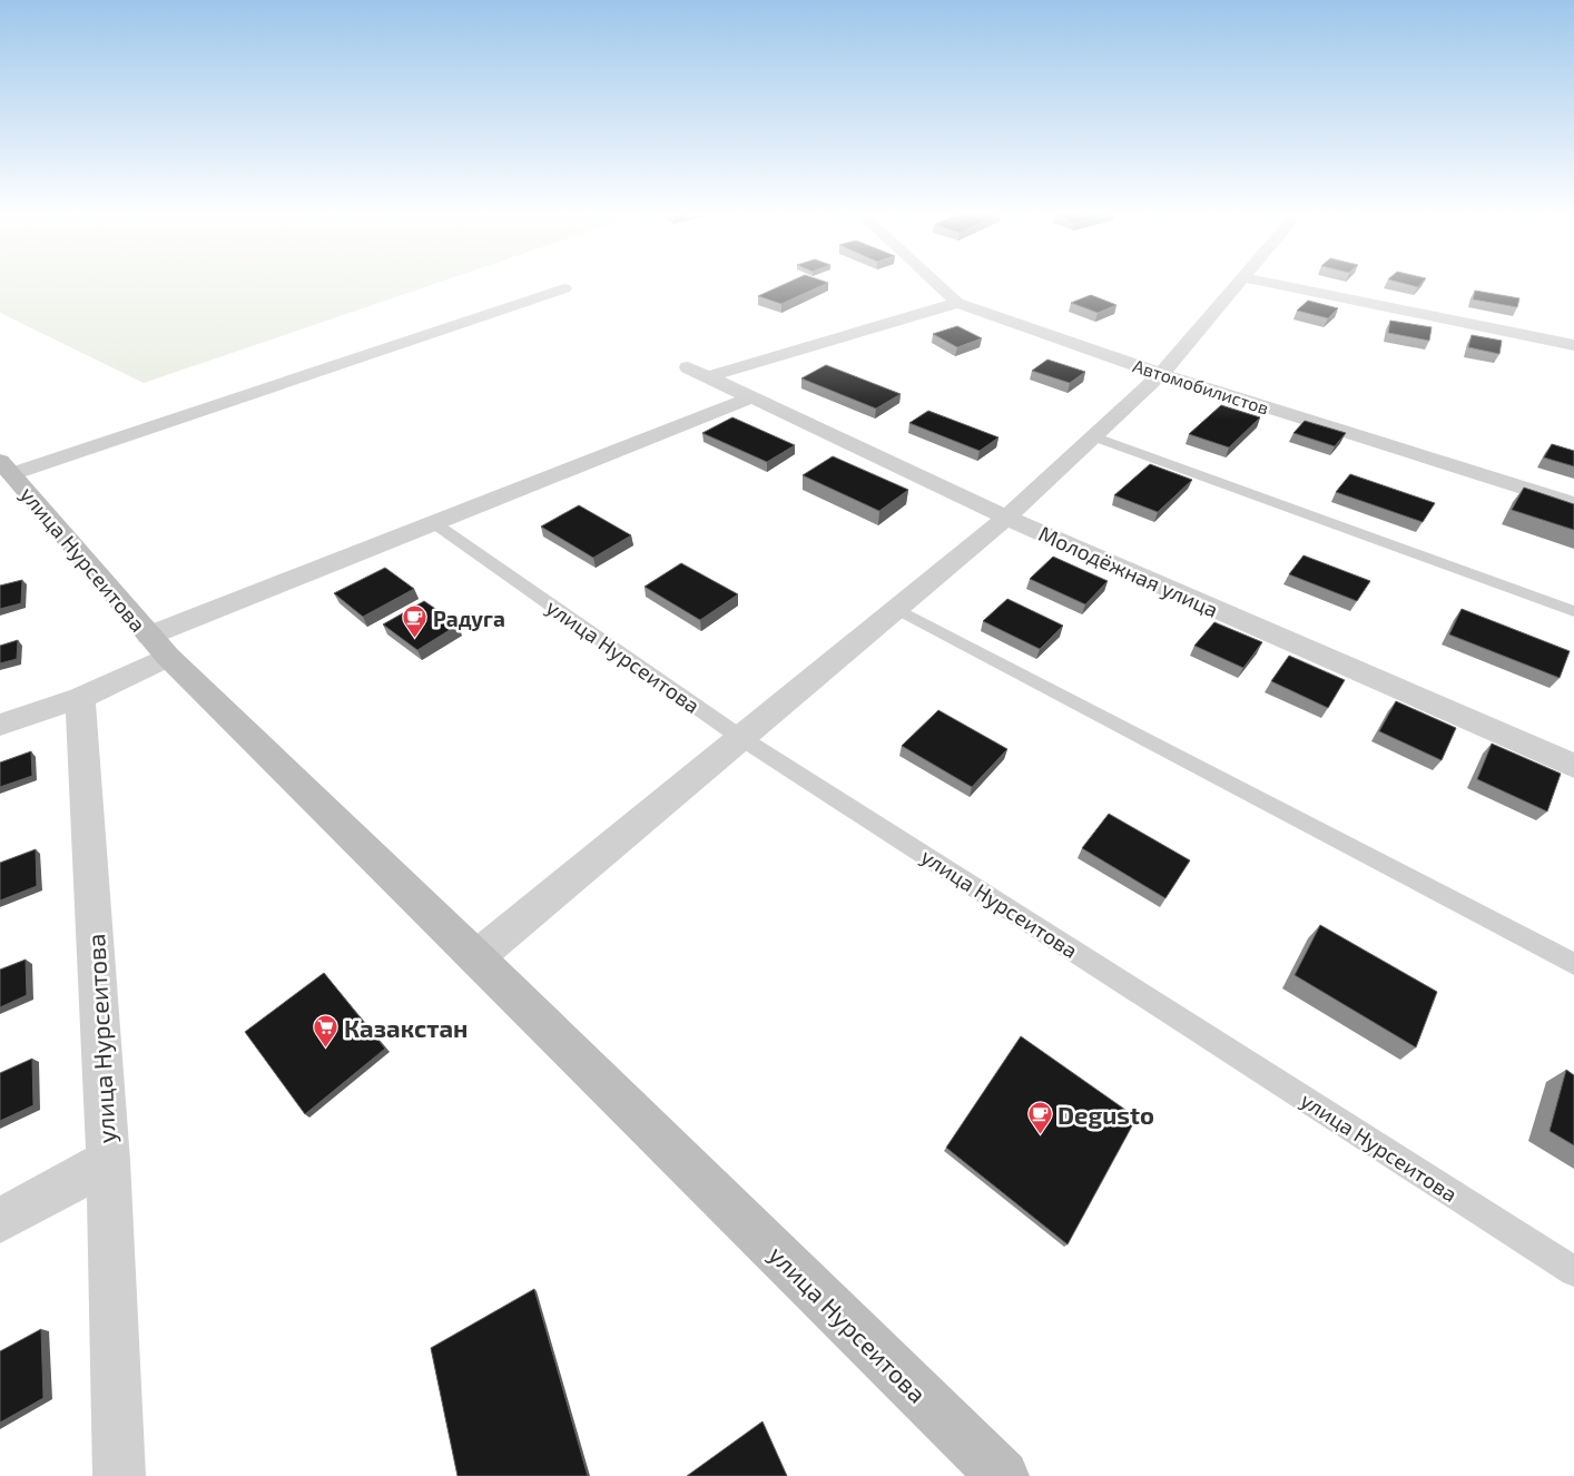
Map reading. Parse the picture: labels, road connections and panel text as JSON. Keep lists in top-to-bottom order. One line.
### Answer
{"streets":{"main road":["улица Нурсеитова"],"street":["Автомобилистов","Молодёжная улица"]},"crossings":[["Автомобилистов","Молодёжная улица"]],"places":{"cafe":["Радуга","Degusto"],"supermarket":["Казакстан"]}}
